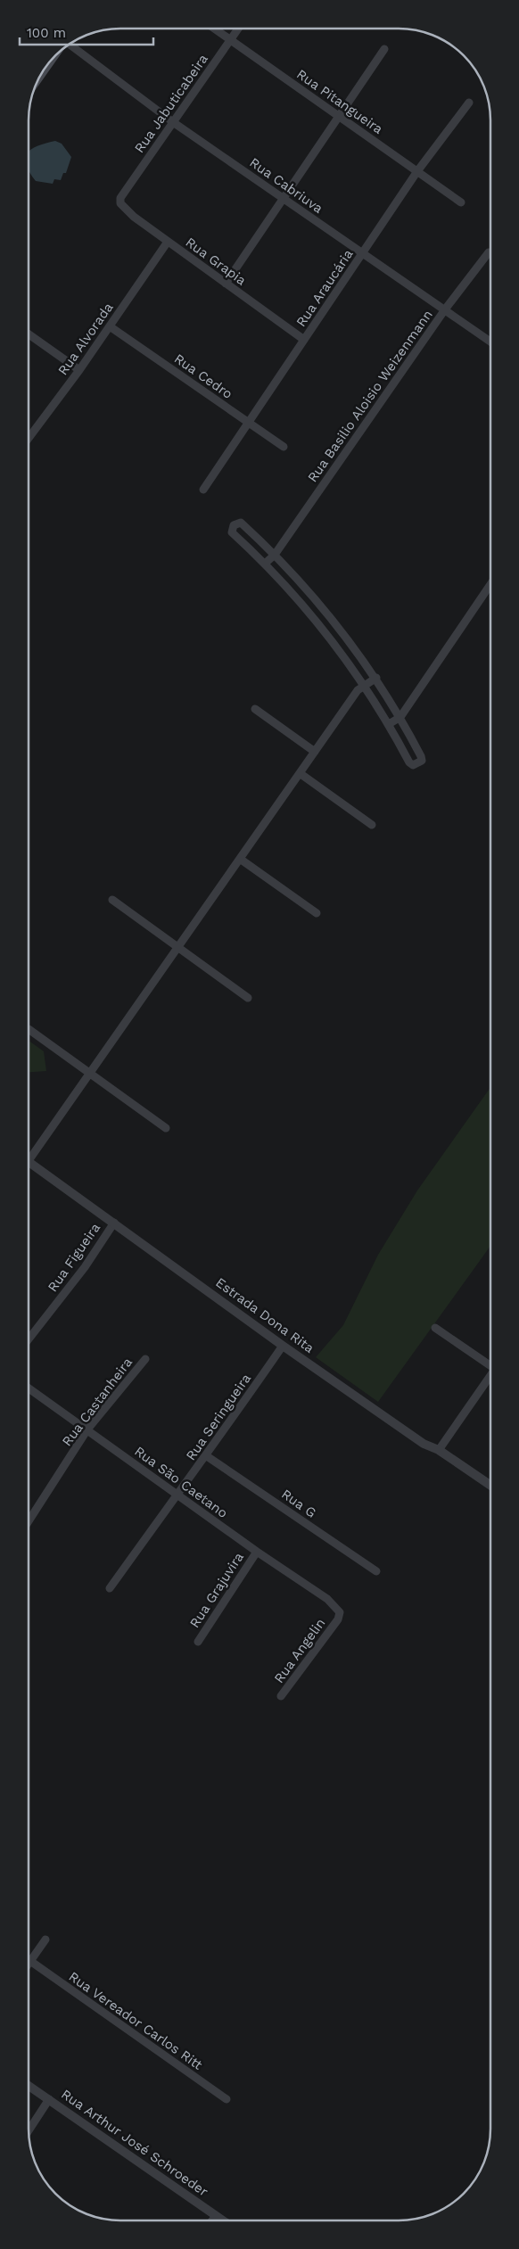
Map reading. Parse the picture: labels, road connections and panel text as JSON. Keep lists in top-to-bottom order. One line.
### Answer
{"streets":{"street":["Rua Pitangueira","Rua Jabuticabeira","Rua Cabriuva","Rua Grapia","Rua Araucária","Rua Alvorada","Rua Cedro","Rua Basilio Aloisio Weizenmann","Rua Figueira","Estrada Dona Rita","Rua Castanheira","Rua Seringueira","Rua São Caetano","Rua G","Rua Grajuvira","Rua Angelin","Rua Vereador Carlos Ritt","Rua Arthur José Schroeder"]},"crossings":[["Rua Pitangueira","Rua Jabuticabeira"],["Rua Pitangueira","Rua Araucária"],["Rua Jabuticabeira","Rua Cabriuva"],["Rua Jabuticabeira","Rua Grapia"],["Rua Cabriuva","Rua Araucária"],["Rua Cabriuva","Rua Basilio Aloisio Weizenmann"],["Rua Grapia","Rua Araucária"],["Rua Grapia","Rua Alvorada"],["Rua Araucária","Rua Cedro"],["Rua Alvorada","Rua Cedro"],["Rua Figueira","Estrada Dona Rita"],["Estrada Dona Rita","Rua Seringueira"],["Rua Castanheira","Rua São Caetano"],["Rua Seringueira","Rua São Caetano"],["Rua Seringueira","Rua G"],["Rua São Caetano","Rua Grajuvira"],["Rua São Caetano","Rua Angelin"]],"scale_bar":"100 m"}
